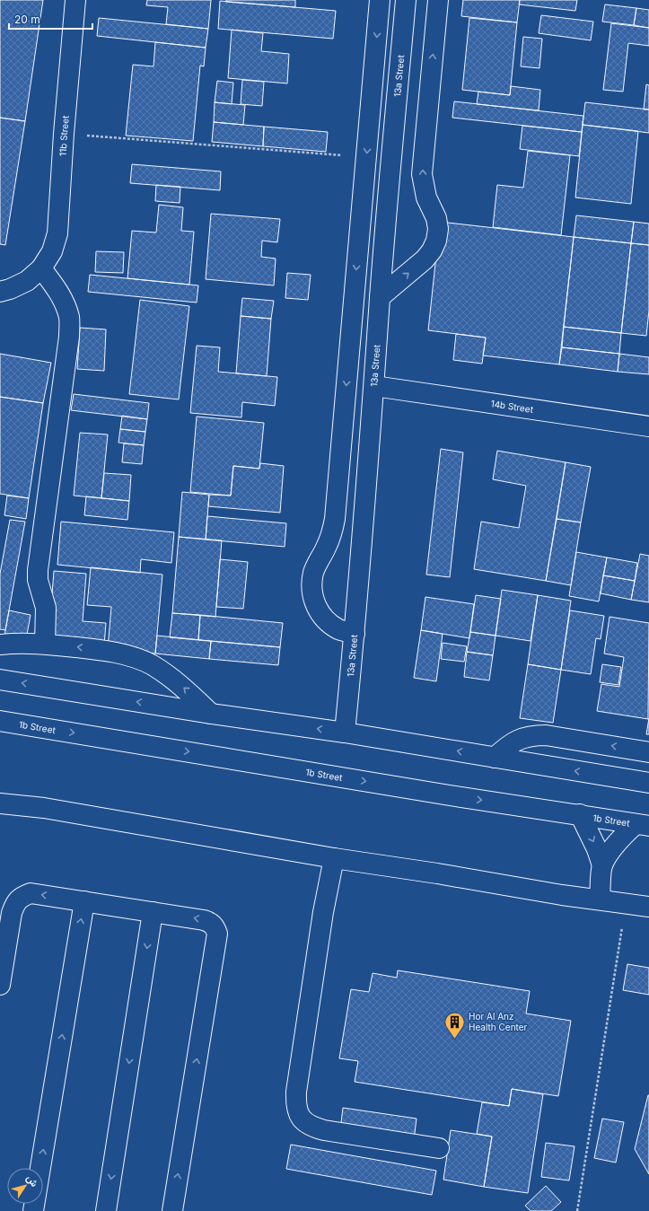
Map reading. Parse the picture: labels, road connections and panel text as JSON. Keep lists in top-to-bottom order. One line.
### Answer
{"streets":{"street":["13a Street","11b Street","14b Street","1b Street"]},"crossings":[["13a Street","14b Street"]],"places":{"building":["Hor Al Anz Health Center"]},"scale_bar":"20 m","north":"top right"}
